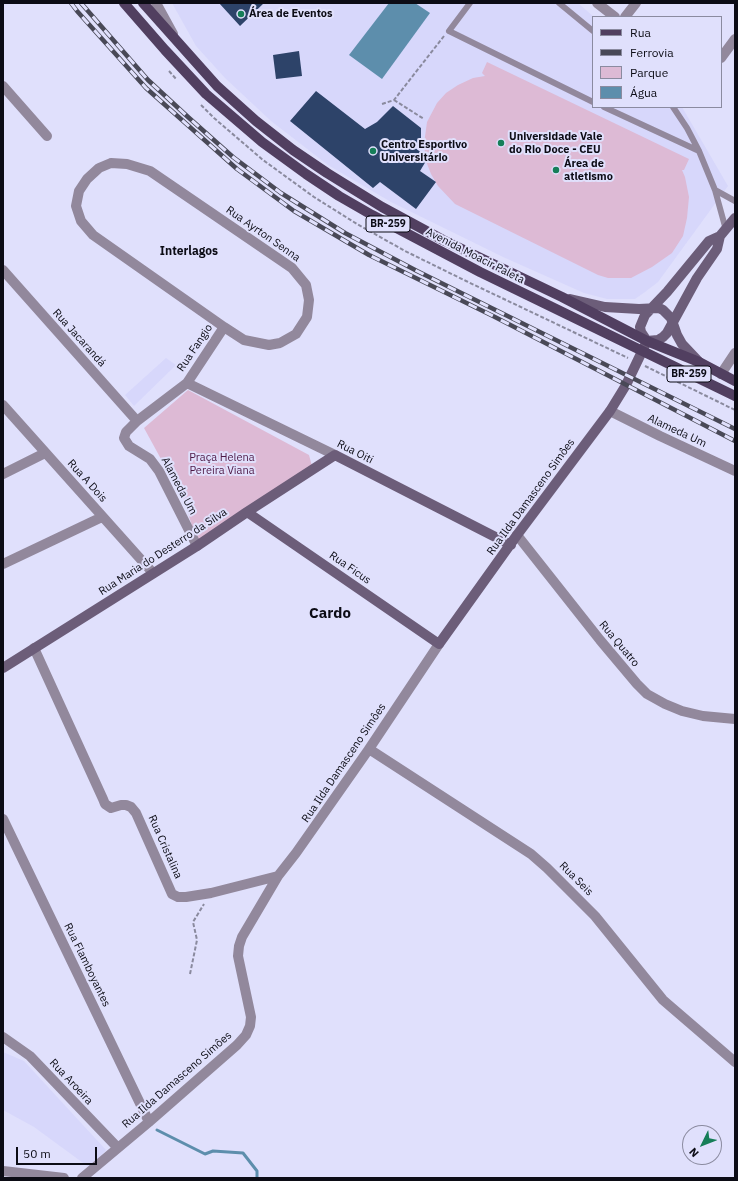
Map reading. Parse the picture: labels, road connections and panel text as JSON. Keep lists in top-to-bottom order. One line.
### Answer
{"streets":{"main road":["BR-259","Avenida Moacir Paleta"],"street":["Rua Ayrton Senna","Rua Jacarandá","Rua Fangio","Alameda Um","Rua Oiti","Rua A Dois","Rua Ilda Damasceno Simôes","Rua Maria do Desterro da Silva","Rua Ficus","Rua Quatro","Rua Cristalina","Rua Seis","Rua Flamboyantes","Rua Aroeira"]},"crossings":[["Rua Ayrton Senna","Rua Fangio"],["Avenida Moacir Paleta","Rua Ilda Damasceno Simôes"],["Rua Jacarandá","Alameda Um"],["Rua Fangio","Alameda Um"],["Rua Fangio","Rua Oiti"],["Alameda Um","Rua Oiti"],["Alameda Um","Rua Ilda Damasceno Simôes"],["Alameda Um","Rua Maria do Desterro da Silva"],["Rua Oiti","Rua Ilda Damasceno Simôes"],["Rua Oiti","Rua Maria do Desterro da Silva"],["Rua A Dois","Rua Maria do Desterro da Silva"],["Rua Ilda Damasceno Simôes","Rua Ficus"],["Rua Ilda Damasceno Simôes","Rua Quatro"],["Rua Ilda Damasceno Simôes","Rua Cristalina"],["Rua Ilda Damasceno Simôes","Rua Seis"],["Rua Ilda Damasceno Simôes","Rua Flamboyantes"],["Rua Ilda Damasceno Simôes","Rua Aroeira"],["Rua Maria do Desterro da Silva","Rua Ficus"],["Rua Maria do Desterro da Silva","Rua Cristalina"]],"districts":["Interlagos","Cardo"],"parks":["Praça Helena Pereira Viana"],"places":["Área de Eventos","Universidade Vale do Rio Doce - CEU","Centro Esportivo Universitário","Área de atletismo"],"legend":["Rua","Ferrovia","Parque","Água"],"scale_bar":"50 m","north":"bottom left"}
